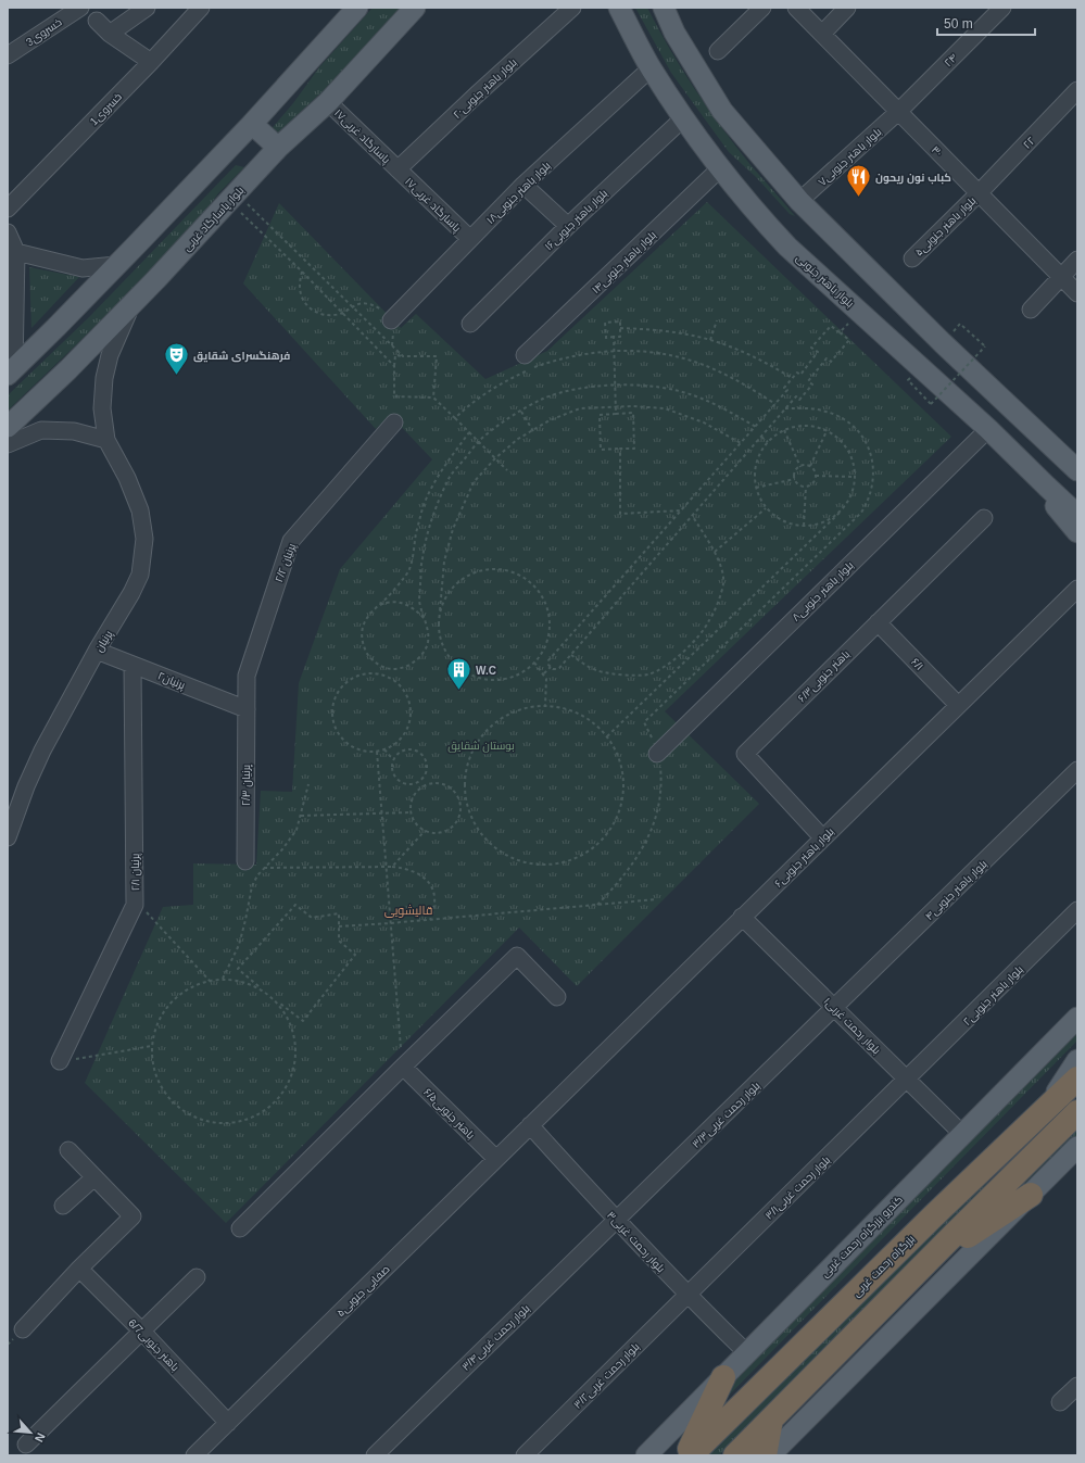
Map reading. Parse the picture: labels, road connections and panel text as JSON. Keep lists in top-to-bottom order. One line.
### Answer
{"streets":{"highway":["بزرگراه رحمت غربی"],"main road":["بلوار پاسارگاد غربی","بلوار باهنر جنوبی","کندرو بزرگراه رحمت غربی"],"street":["3خسروى","۲۴","بلوار باهنر جنوبی۲۰","خسروى1","پاسارگاد غربی۱۷","۲۲","۳۰","بلوار باهنر جنوبی۷","۱۸بلوار باهنر جنوبی","۱۷پاسارگاد غربی","بلوار باهنر جنوبی۱۶","۵بلوار باهنر جنوبی","بلوار باهنر جنوبی۱۴","پرنیان ۲/۲","۸بلوار باهنر جنوبی","پرنیان","۶/۱","۶/۳باهنر جنوبی","پرنیان۲","پرنیان ۲/۳","بلوار باهنر جنوبی۶","پرنیان ۲/۱","بلوار باهنر جنوبی۴","بلوار باهنر جنوبی۲","بلوار رحمت غربی۱","باهنر جنوبی۶/۵","بلوار رحمت غربی۳/۳","بلوار رحمت غربی۳/۱","بلوار رحمت غربی۳","صفایی جنوبی۵","بلوار رحمت غربی۳/۴","6/7باهنر جنوبی","بلوار رحمت غربی۳/۲"]},"crossings":[["۲۴","۳۰"],["۲۴","بلوار باهنر جنوبی۷"],["بلوار باهنر جنوبی۲۰","پاسارگاد غربی۱۷"],["بلوار باهنر جنوبی۲۰","۱۷پاسارگاد غربی"],["پاسارگاد غربی۱۷","۱۷پاسارگاد غربی"],["پاسارگاد غربی۱۷","بلوار پاسارگاد غربی"],["۲۲","۳۰"],["۲۲","۵بلوار باهنر جنوبی"],["۳۰","بلوار باهنر جنوبی۷"],["۳۰","۵بلوار باهنر جنوبی"],["۱۸بلوار باهنر جنوبی","۱۷پاسارگاد غربی"],["۱۸بلوار باهنر جنوبی","بلوار باهنر جنوبی"],["بلوار باهنر جنوبی۱۶","بلوار باهنر جنوبی"],["بلوار باهنر جنوبی۱۴","بلوار باهنر جنوبی"],["بلوار باهنر جنوبی","۸بلوار باهنر جنوبی"],["پرنیان ۲/۲","پرنیان۲"],["پرنیان ۲/۲","پرنیان ۲/۳"],["پرنیان","پرنیان۲"],["۶/۱","۶/۳باهنر جنوبی"],["۶/۱","بلوار باهنر جنوبی۶"],["۶/۳باهنر جنوبی","بلوار باهنر جنوبی۶"],["پرنیان۲","پرنیان ۲/۳"],["پرنیان۲","پرنیان ۲/۱"],["بلوار باهنر جنوبی۶","بلوار رحمت غربی۱"],["بلوار باهنر جنوبی۶","بلوار رحمت غربی۳"],["بلوار باهنر جنوبی۶","صفایی جنوبی۵"],["بلوار باهنر جنوبی۴","بلوار رحمت غربی۱"],["بلوار باهنر جنوبی۴","بلوار رحمت غربی۳/۳"],["بلوار باهنر جنوبی۲","بلوار رحمت غربی۱"],["بلوار باهنر جنوبی۲","بلوار رحمت غربی۳/۱"],["بلوار رحمت غربی۱","بلوار رحمت غربی۳/۳"],["بلوار رحمت غربی۱","بلوار رحمت غربی۳/۱"],["بلوار رحمت غربی۱","کندرو بزرگراه رحمت غربی"],["باهنر جنوبی۶/۵","صفایی جنوبی۵"],["بلوار رحمت غربی۳/۳","بلوار رحمت غربی۳"],["بلوار رحمت غربی۳/۳","بلوار رحمت غربی۳/۴"],["بلوار رحمت غربی۳/۱","بلوار رحمت غربی۳"],["بلوار رحمت غربی۳/۱","بلوار رحمت غربی۳/۲"],["کندرو بزرگراه رحمت غربی","بلوار رحمت غربی۳"],["بلوار رحمت غربی۳","صفایی جنوبی۵"],["بلوار رحمت غربی۳","بلوار رحمت غربی۳/۴"],["بلوار رحمت غربی۳","بلوار رحمت غربی۳/۲"],["صفایی جنوبی۵","6/7باهنر جنوبی"]],"districts":["قالیشویی"],"parks":["بوستان شقایق"],"places":{"restaurant":["کباب نون ریحون"],"theatre":["فرهنگسرای شقایق"],"building":["W.C"]},"scale_bar":"50 m","north":"bottom right"}
